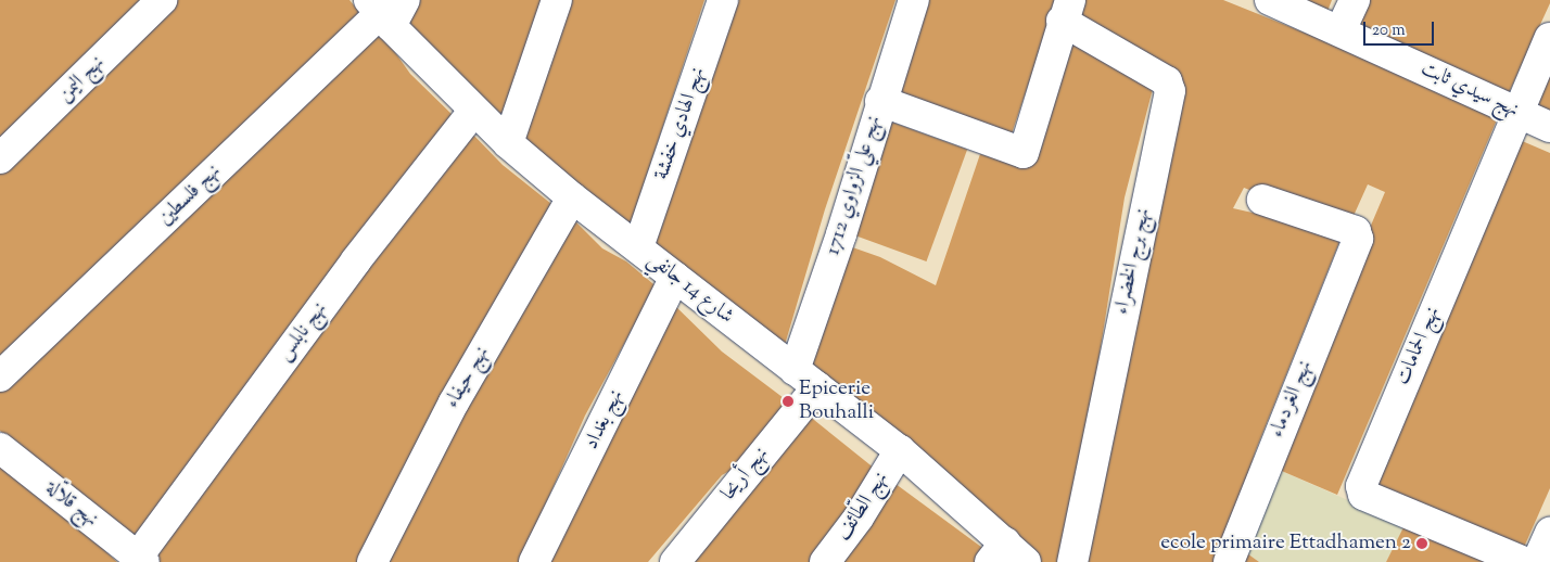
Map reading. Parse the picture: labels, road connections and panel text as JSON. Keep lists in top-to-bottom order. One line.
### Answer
{"streets":{"street":["نهج اليمن","نهج سيدي ثابت","نهج الهادي خفشة","نهج عليّ الزواوي 1712","نهج فلسطين","نهج برج الخضراء","شارع 14 جانفي","نهج نابلس","نهج الحمامات","نهج حيفاء","نهج الغردماء","نهج بغداد","نهج أريحا","نهج قلاّلة","نهج الطّائف"]},"crossings":[["نهج سيدي ثابت","نهج الحمامات"],["نهج الهادي خفشة","شارع 14 جانفي"],["نهج عليّ الزواوي 1712","شارع 14 جانفي"],["نهج عليّ الزواوي 1712","نهج أريحا"],["نهج فلسطين","شارع 14 جانفي"],["شارع 14 جانفي","نهج نابلس"],["شارع 14 جانفي","نهج حيفاء"],["شارع 14 جانفي","نهج بغداد"],["شارع 14 جانفي","نهج أريحا"],["شارع 14 جانفي","نهج الطّائف"],["نهج نابلس","نهج قلاّلة"]],"places":["Epicerie Bouhalli","ecole primaire Ettadhamen 2"],"scale_bar":"20 m"}
